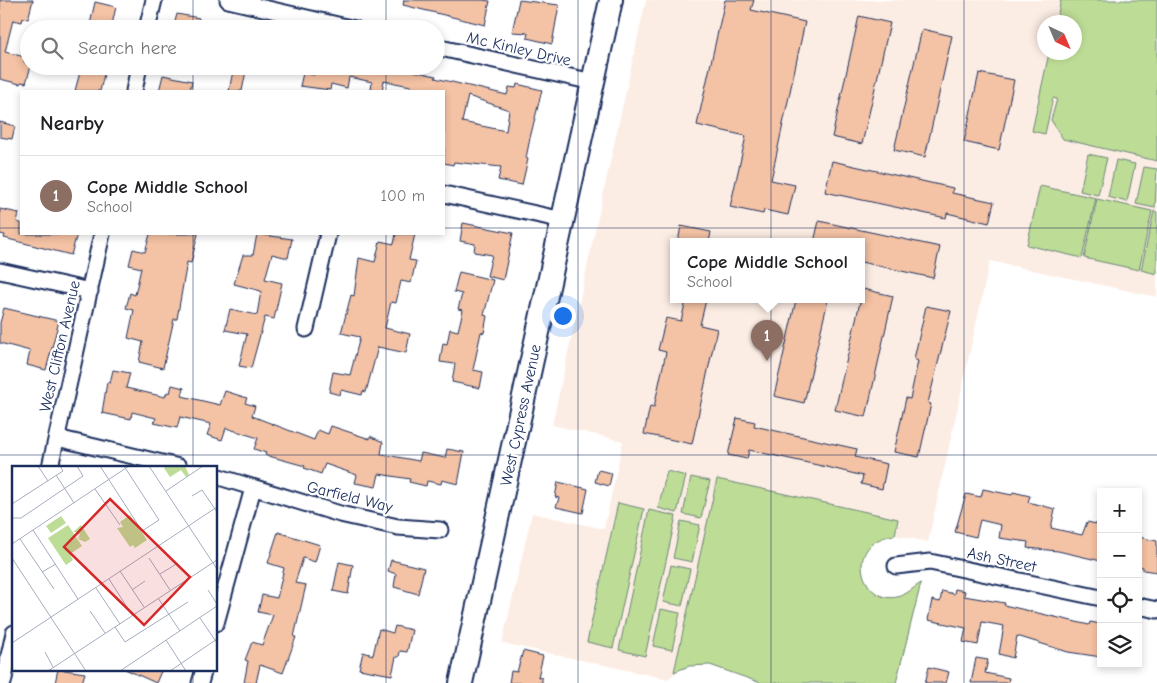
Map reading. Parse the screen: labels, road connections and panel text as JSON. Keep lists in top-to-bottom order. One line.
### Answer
{"streets":{"main road":["West Cypress Avenue"],"street":["Mc Kinley Drive","West Clifton Avenue","Garfield Way","Ash Street"]},"crossings":[["Mc Kinley Drive","West Cypress Avenue"]],"north":"bottom right","page":{"search":"Search here","heading":"Nearby","list":[{"mark":"1","name":"Cope Middle School","note":"School","value":"100 m"}],"popup":["Cope Middle School","School"],"pins":"1","map_buttons":["+","−"]}}
